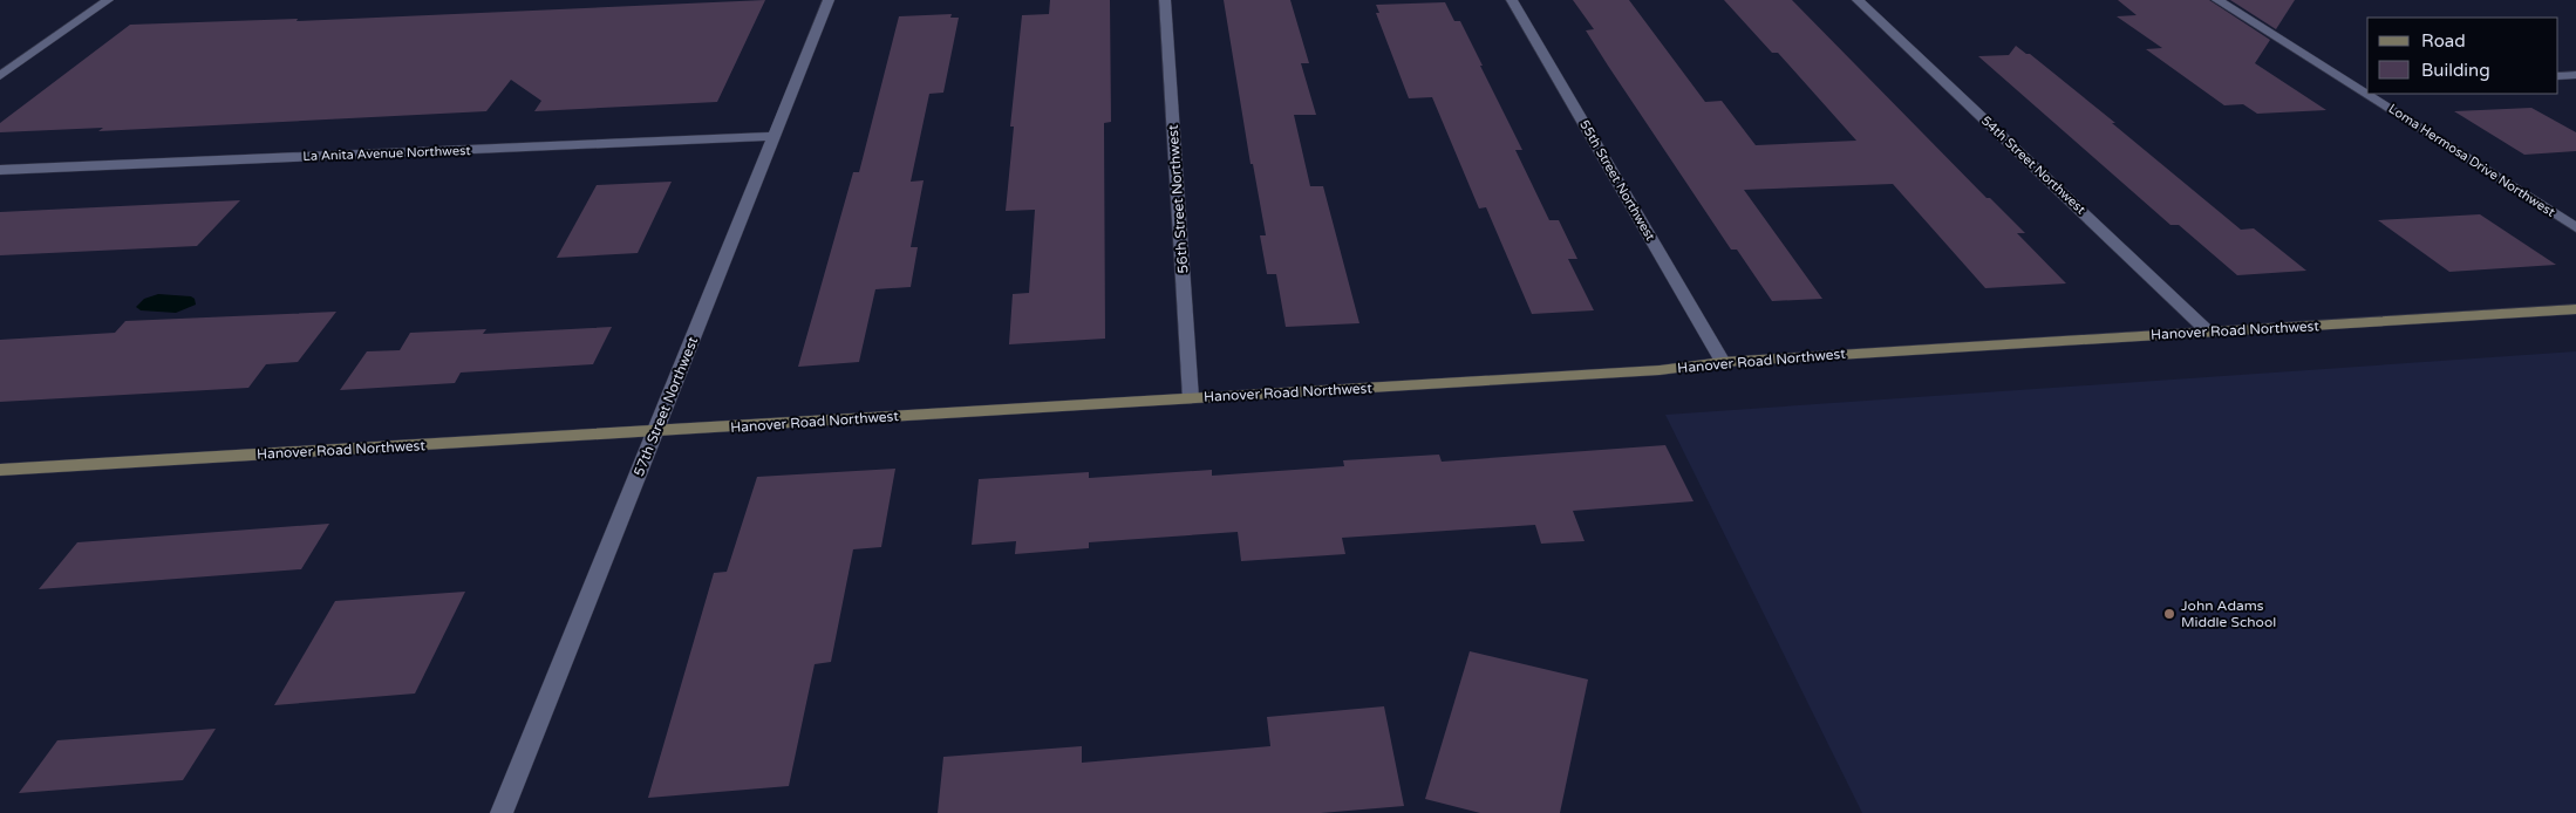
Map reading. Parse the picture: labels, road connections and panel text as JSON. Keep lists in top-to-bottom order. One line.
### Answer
{"streets":{"street":["La Anita Avenue Northwest","Loma Hermosa Drive Northwest","54th Street Northwest","55th Street Northwest","56th Street Northwest","Hanover Road Northwest","57th Street Northwest"]},"crossings":[["La Anita Avenue Northwest","57th Street Northwest"],["54th Street Northwest","Hanover Road Northwest"],["55th Street Northwest","Hanover Road Northwest"],["56th Street Northwest","Hanover Road Northwest"],["Hanover Road Northwest","57th Street Northwest"]],"places":["John Adams Middle School"],"legend":["Road","Building"]}
